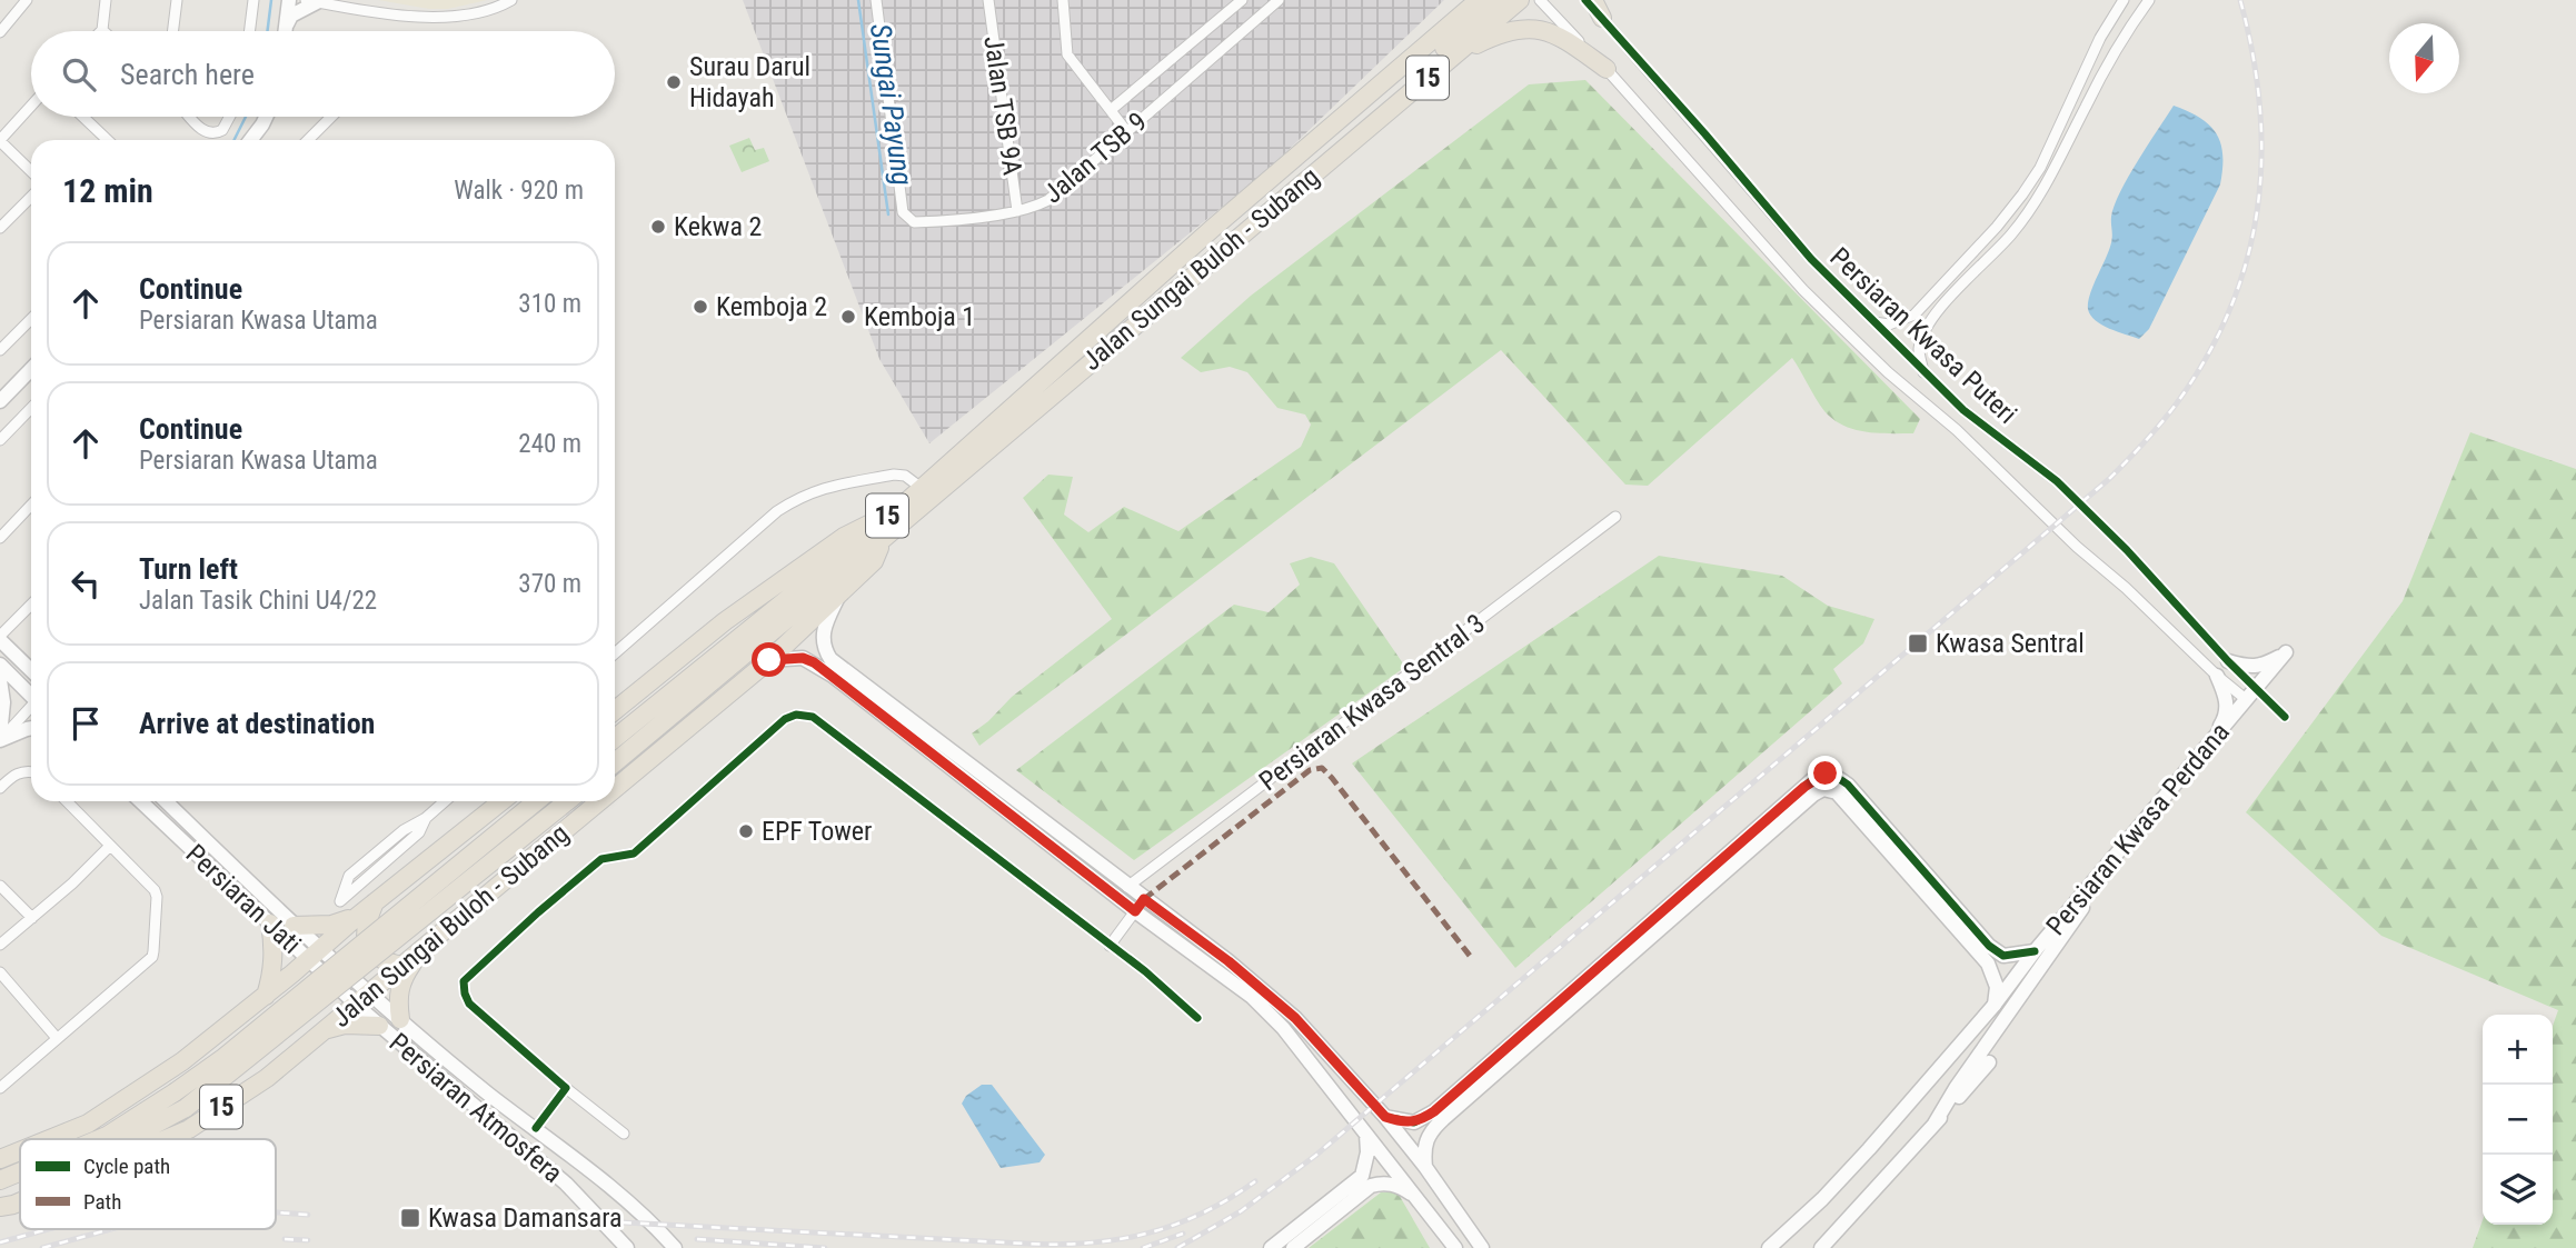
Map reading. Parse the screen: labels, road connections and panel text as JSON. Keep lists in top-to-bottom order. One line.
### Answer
{"streets":{"highway":["15","Jalan Sungai Buloh - Subang"],"street":["Jalan TSB 9A","Jalan TSB 9","Persiaran Kwasa Puteri","Persiaran Kwasa Sentral 3","Persiaran Kwasa Perdana","Persiaran Jati","Persiaran Atmosfera"]},"crossings":[["15","Persiaran Jati"],["15","Persiaran Atmosfera"],["Jalan TSB 9A","Jalan TSB 9"],["Jalan Sungai Buloh - Subang","Persiaran Atmosfera"],["Persiaran Kwasa Puteri","Persiaran Kwasa Perdana"],["Persiaran Jati","Persiaran Atmosfera"]],"water":["Sungai Payung"],"places":{"other":["Surau Darul Hidayah","Kekwa 2","Kemboja 2","Kemboja 1","EPF Tower"],"transit":["Kwasa Sentral","Kwasa Damansara"]},"legend":["Cycle path","Path"],"north":"bottom","page":{"search":"Search here","heading":["12 min","Walk · 920 m"],"list":[["Continue","Persiaran Kwasa Utama","310 m"],["Continue","Persiaran Kwasa Utama","240 m"],["Turn left","Jalan Tasik Chini U4/22","370 m"],"Arrive at destination"],"map_buttons":["+","−"]}}
